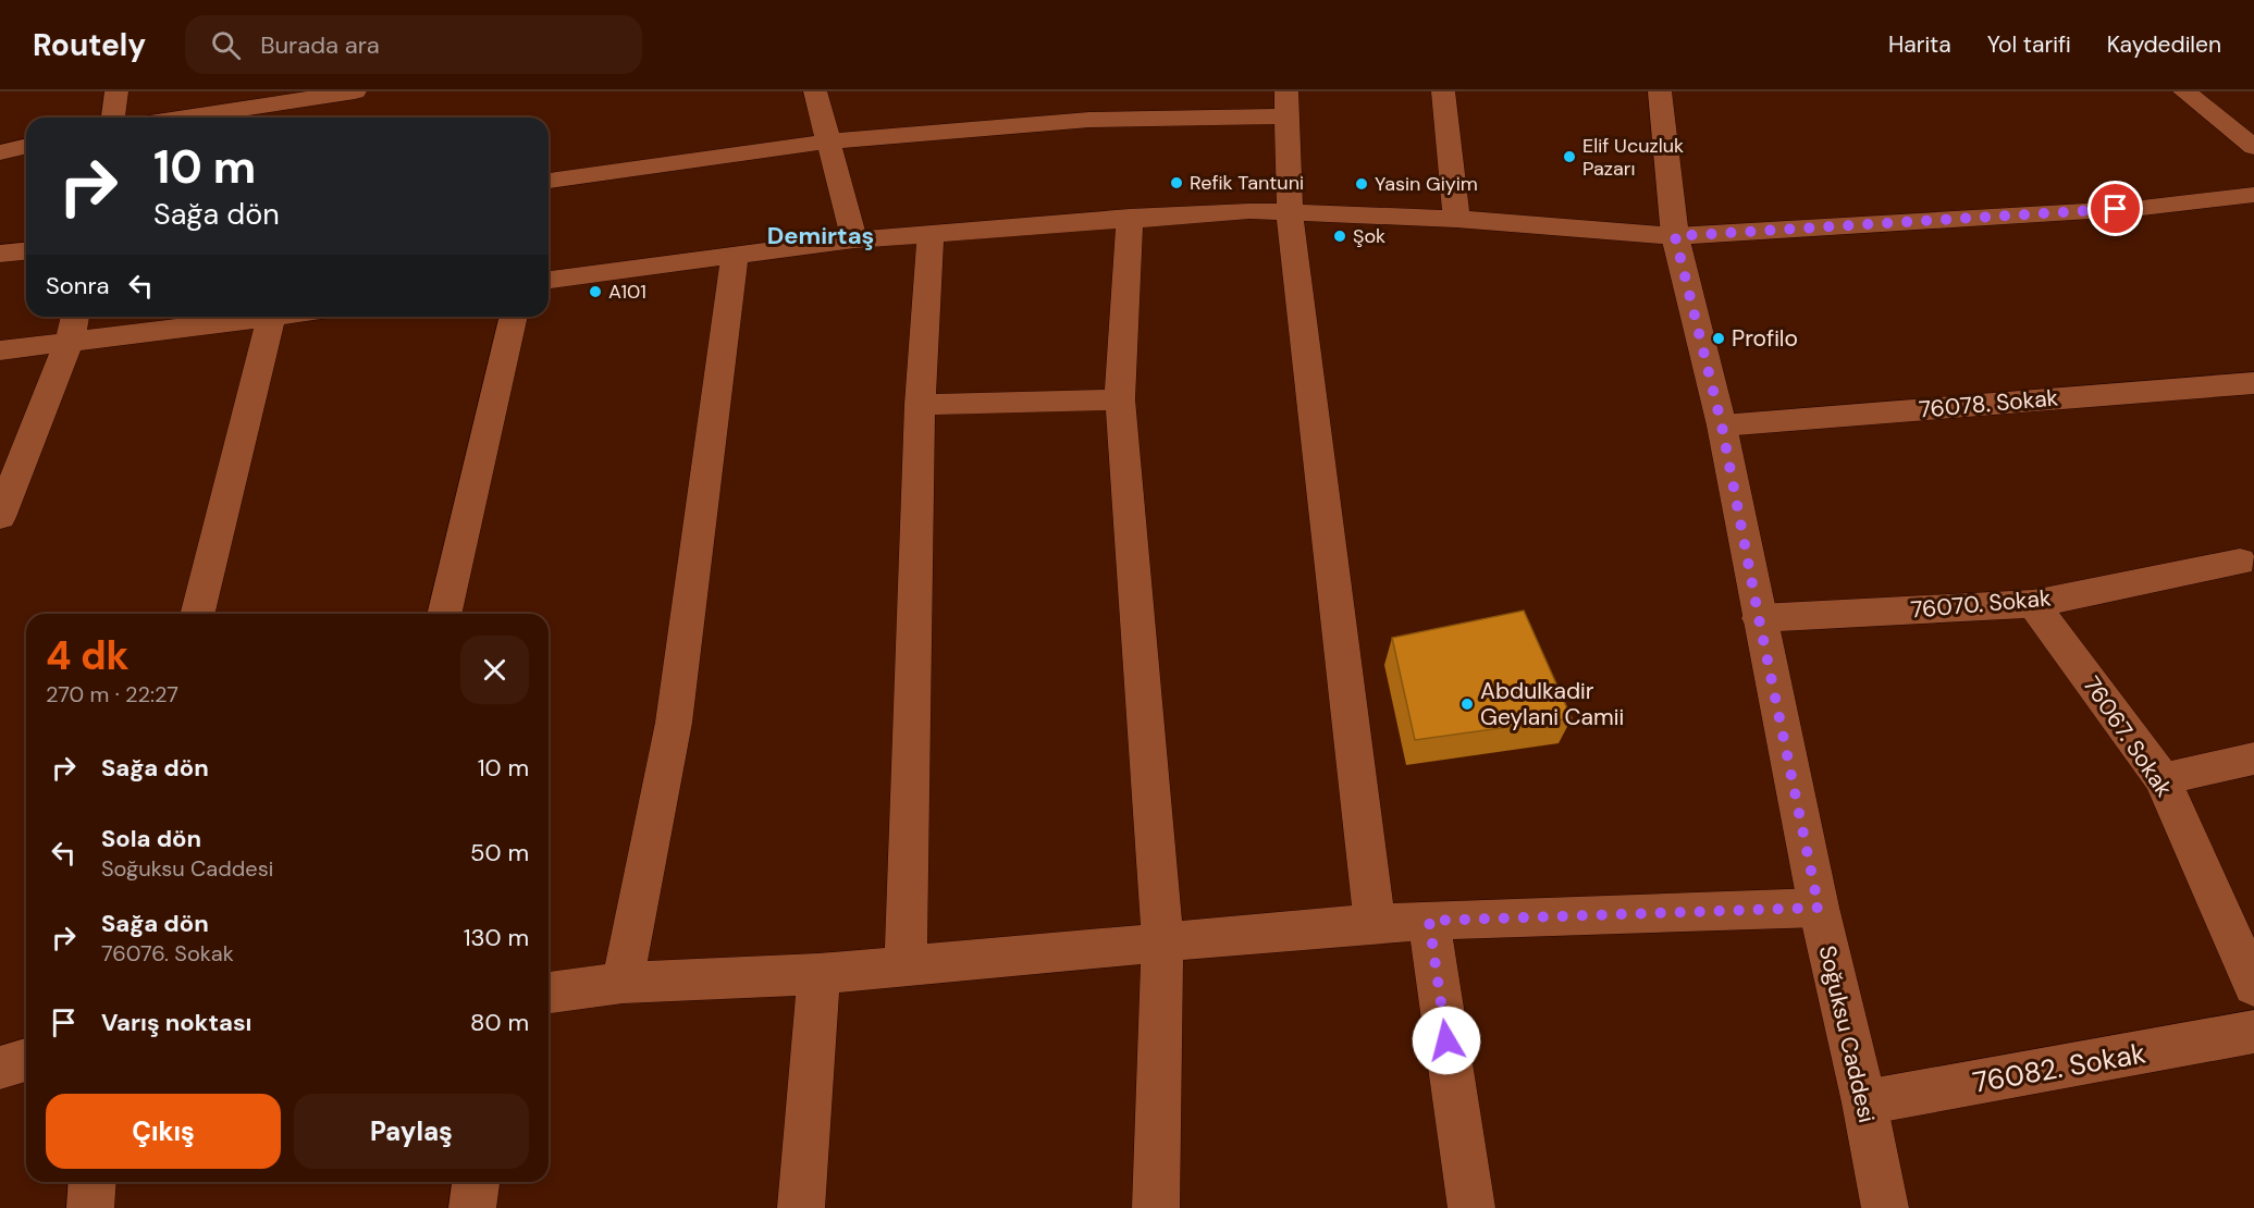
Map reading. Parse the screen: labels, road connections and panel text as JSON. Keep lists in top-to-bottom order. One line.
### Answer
{"streets":{"street":["76078. Sokak","76070. Sokak","76067. Sokak","Soğuksu Caddesi","76082. Sokak"]},"crossings":[["76078. Sokak","Soğuksu Caddesi"],["76070. Sokak","76067. Sokak"],["76070. Sokak","Soğuksu Caddesi"],["Soğuksu Caddesi","76082. Sokak"]],"districts":["Demirtaş"],"places":["Elif Ucuzluk Pazarı","Refik Tantuni","Yasin Giyim","Şok","A101","Profilo","Abdulkadir Geylani Camii"],"page":{"header":"Routely","search":"Burada ara","nav":["Harita","Yol tarifi","Kaydedilen"],"turn":["10 m","Sağa dön"],"then":"Sonra","heading":["4 dk","270 m · 22:27"],"list":[{"name":"Sağa dön","value":"10 m"},{"name":"Sola dön","note":"Soğuksu Caddesi","value":"50 m"},{"name":"Sağa dön","note":"76076. Sokak","value":"130 m"},{"name":"Varış noktası","value":"80 m"}],"buttons":["Çıkış","Paylaş"]}}
